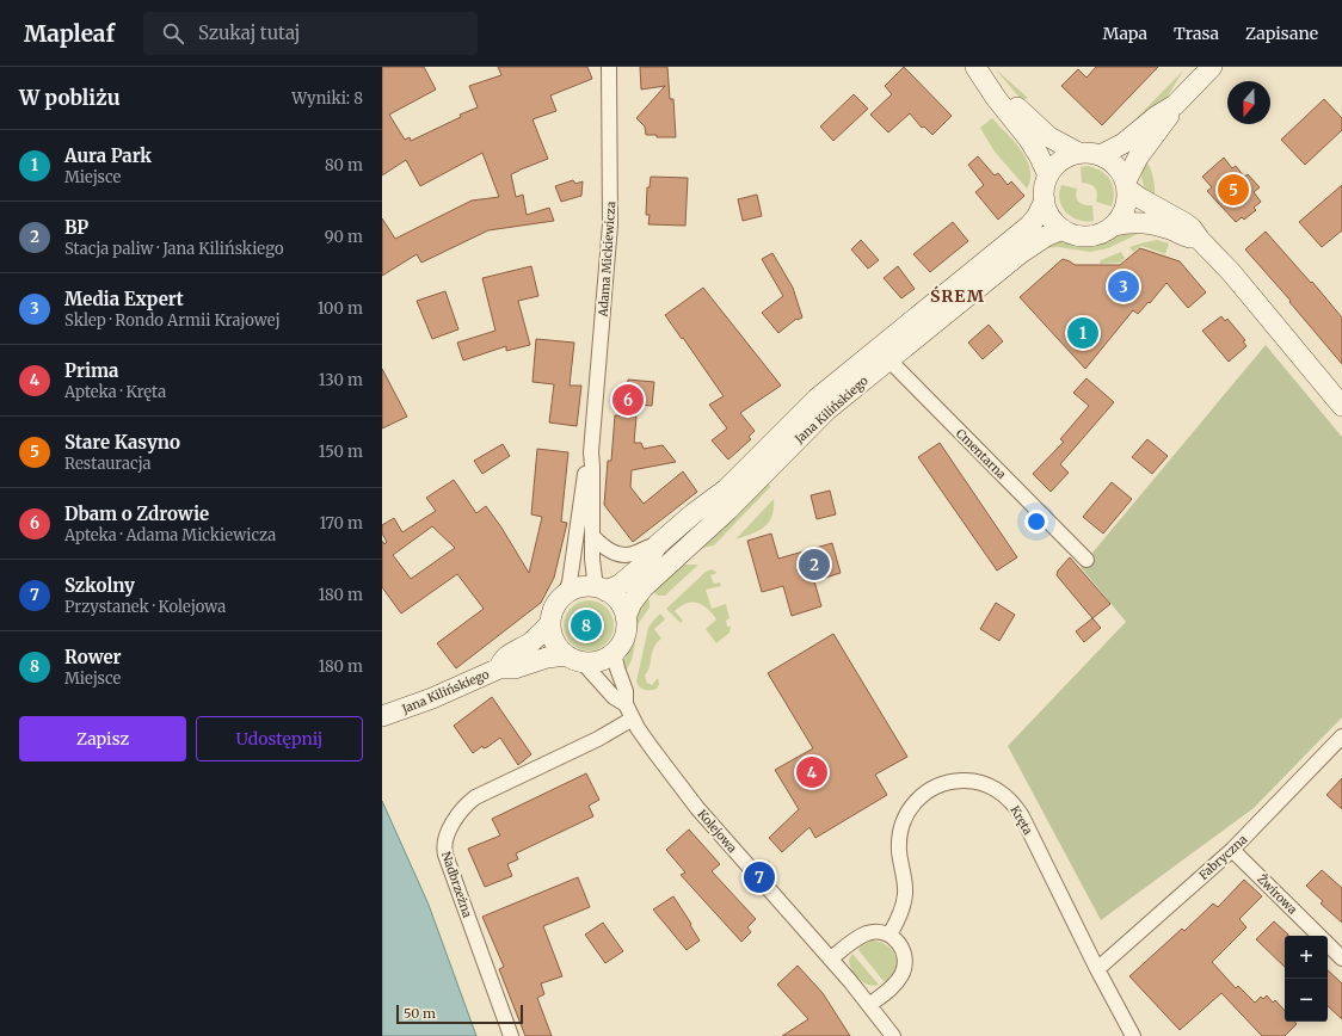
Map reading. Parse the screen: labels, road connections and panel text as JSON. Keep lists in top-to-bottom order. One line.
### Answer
{"streets":{"street":["Adama Mickiewicza","Jana Kilińskiego","Cmentarna","Kręta","Kolejowa","Fabryczna","Nadbrzeżna","Żwirowa"]},"crossings":[["Adama Mickiewicza","Jana Kilińskiego"],["Adama Mickiewicza","Kolejowa"],["Jana Kilińskiego","Cmentarna"],["Jana Kilińskiego","Kolejowa"],["Kręta","Kolejowa"],["Kręta","Fabryczna"],["Kolejowa","Nadbrzeżna"],["Fabryczna","Żwirowa"]],"districts":["ŚREM"],"scale_bar":"50 m","north":"bottom","page":{"header":"Mapleaf","search":"Szukaj tutaj","nav":["Mapa","Trasa","Zapisane"],"heading":["W pobliżu","Wyniki: 8"],"list":[{"mark":"1","name":"Aura Park","note":"Miejsce","value":"80 m"},{"mark":"2","name":"BP","note":"Stacja paliw · Jana Kilińskiego","value":"90 m"},{"mark":"3","name":"Media Expert","note":"Sklep · Rondo Armii Krajowej","value":"100 m"},{"mark":"4","name":"Prima","note":"Apteka · Kręta","value":"130 m"},{"mark":"5","name":"Stare Kasyno","note":"Restauracja","value":"150 m"},{"mark":"6","name":"Dbam o Zdrowie","note":"Apteka · Adama Mickiewicza","value":"170 m"},{"mark":"7","name":"Szkolny","note":"Przystanek · Kolejowa","value":"180 m"},{"mark":"8","name":"Rower","note":"Miejsce","value":"180 m"}],"pins":["5","3","1","6","2","8","4","7"],"buttons":["Zapisz","Udostępnij"],"map_buttons":["+","−"],"scale":"50 m"}}
